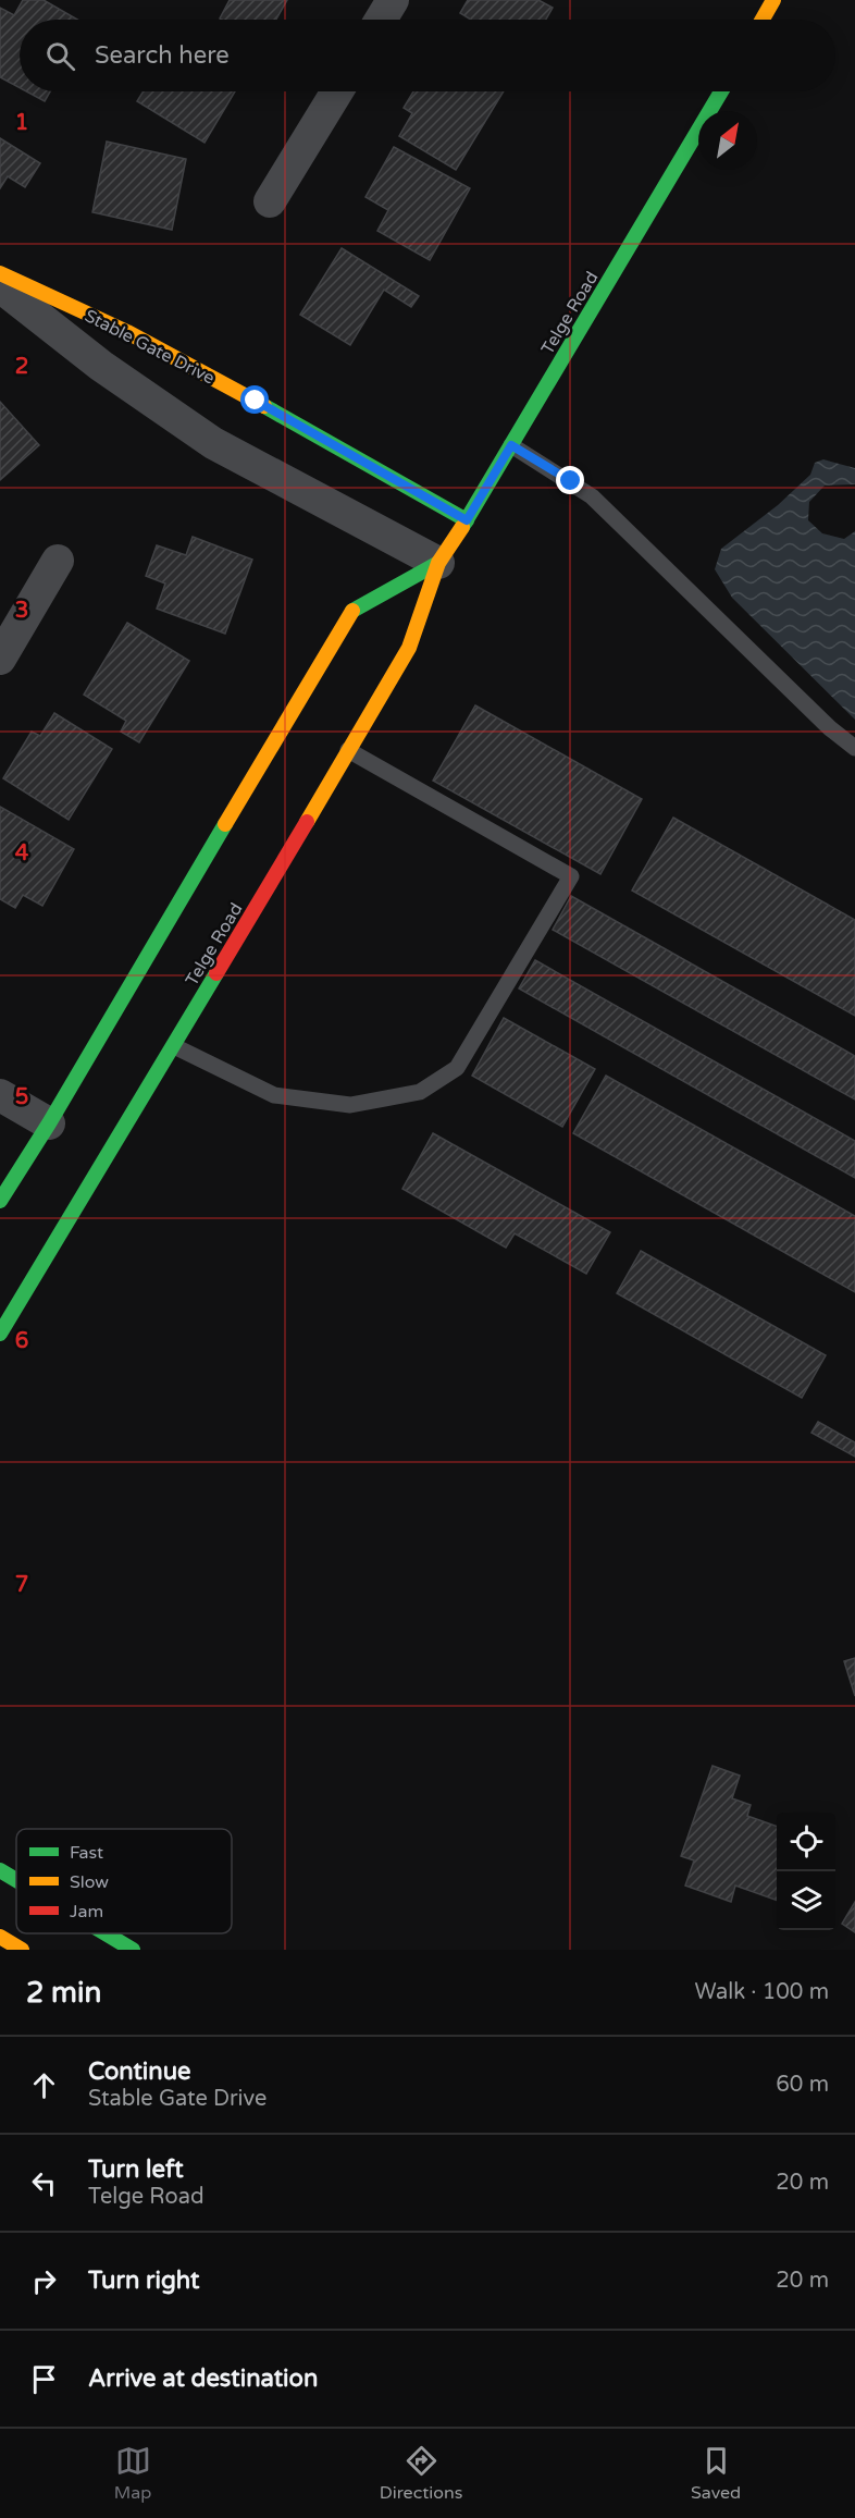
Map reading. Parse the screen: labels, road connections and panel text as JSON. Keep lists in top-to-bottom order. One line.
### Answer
{"streets":{"main road":["Telge Road","Stable Gate Drive"]},"crossings":[["Telge Road","Stable Gate Drive"]],"legend":["Fast","Slow","Jam"],"north":"top right","page":{"search":"Search here","heading":["2 min","Walk · 100 m"],"list":[["Continue","Stable Gate Drive","60 m"],["Turn left","Telge Road","20 m"],["Turn right","20 m"],"Arrive at destination"],"nav":["Map","Directions","Saved"]},"grid":{"rows":["1","2","3","4","5","6","7"]}}
